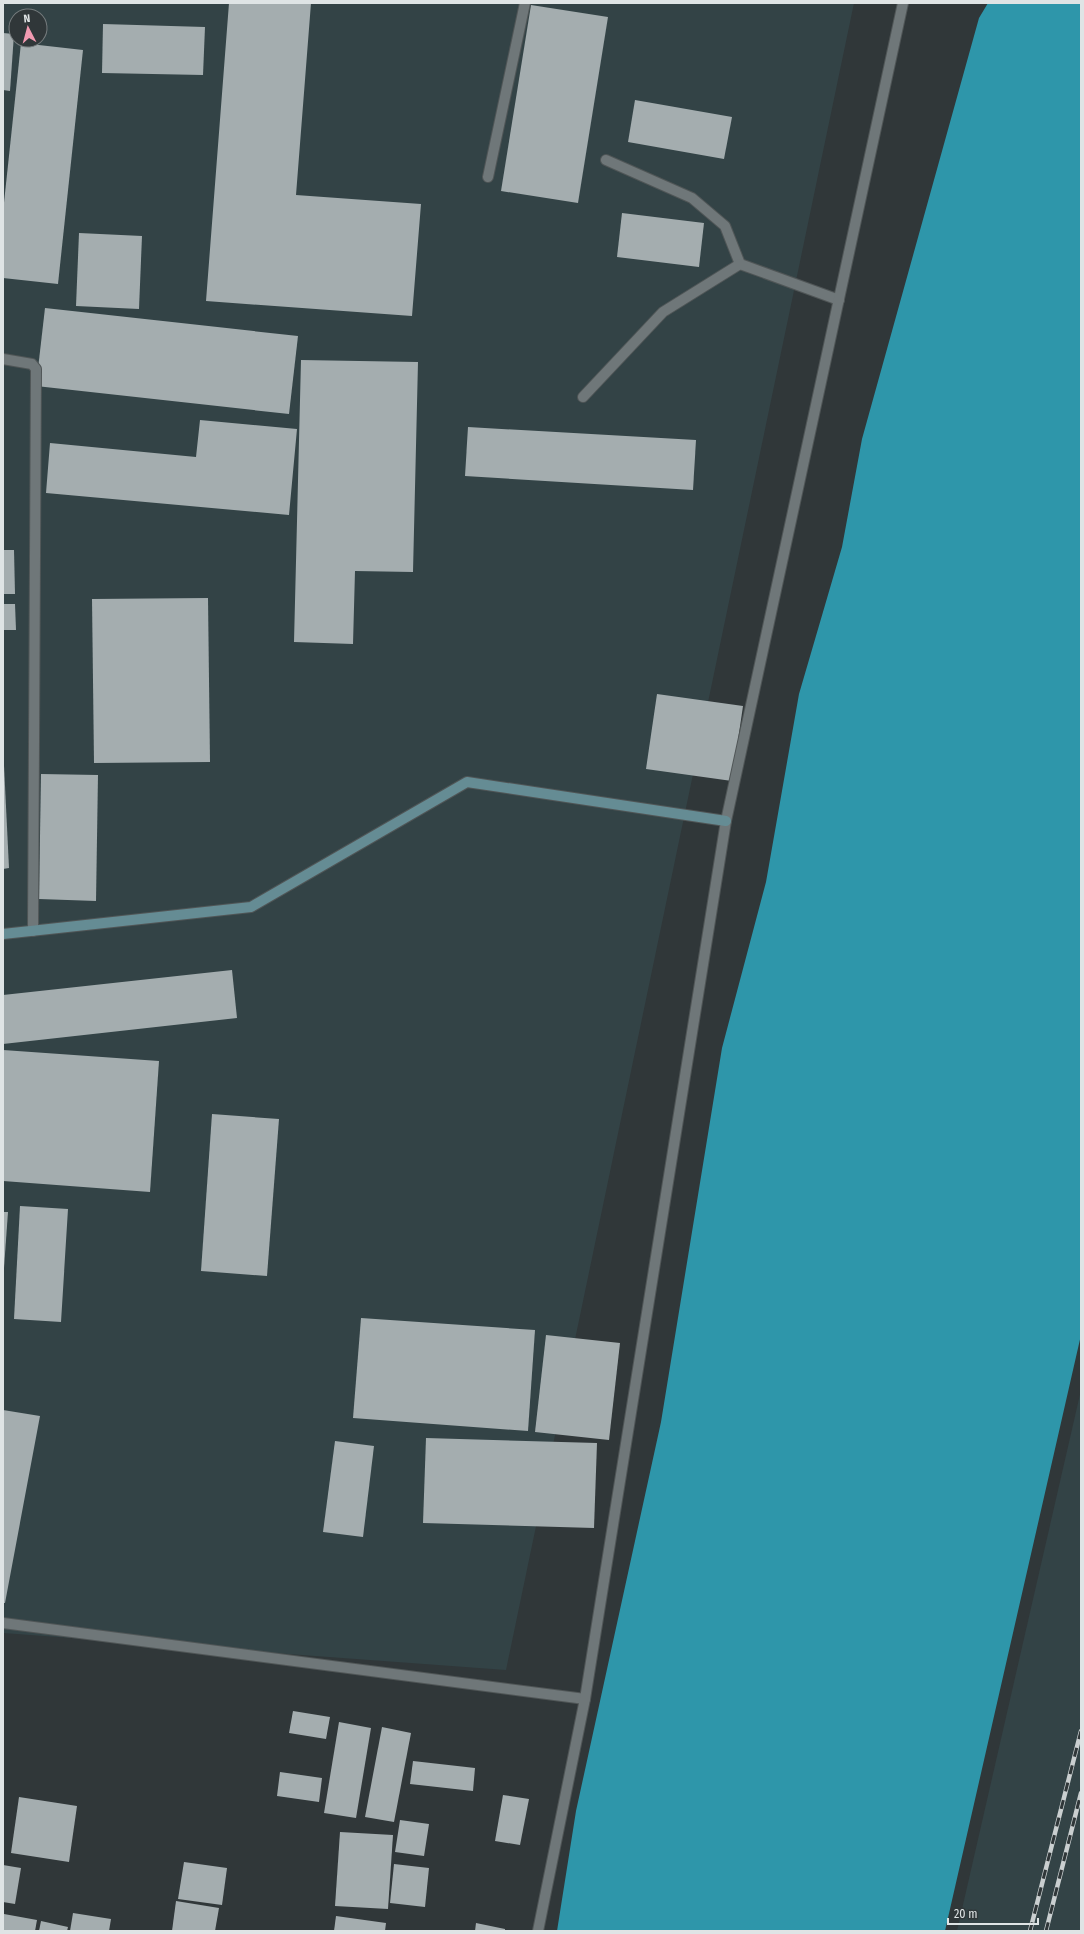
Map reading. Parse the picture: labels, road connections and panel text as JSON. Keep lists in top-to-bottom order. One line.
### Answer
{"scale_bar":"20 m","north":"top"}
